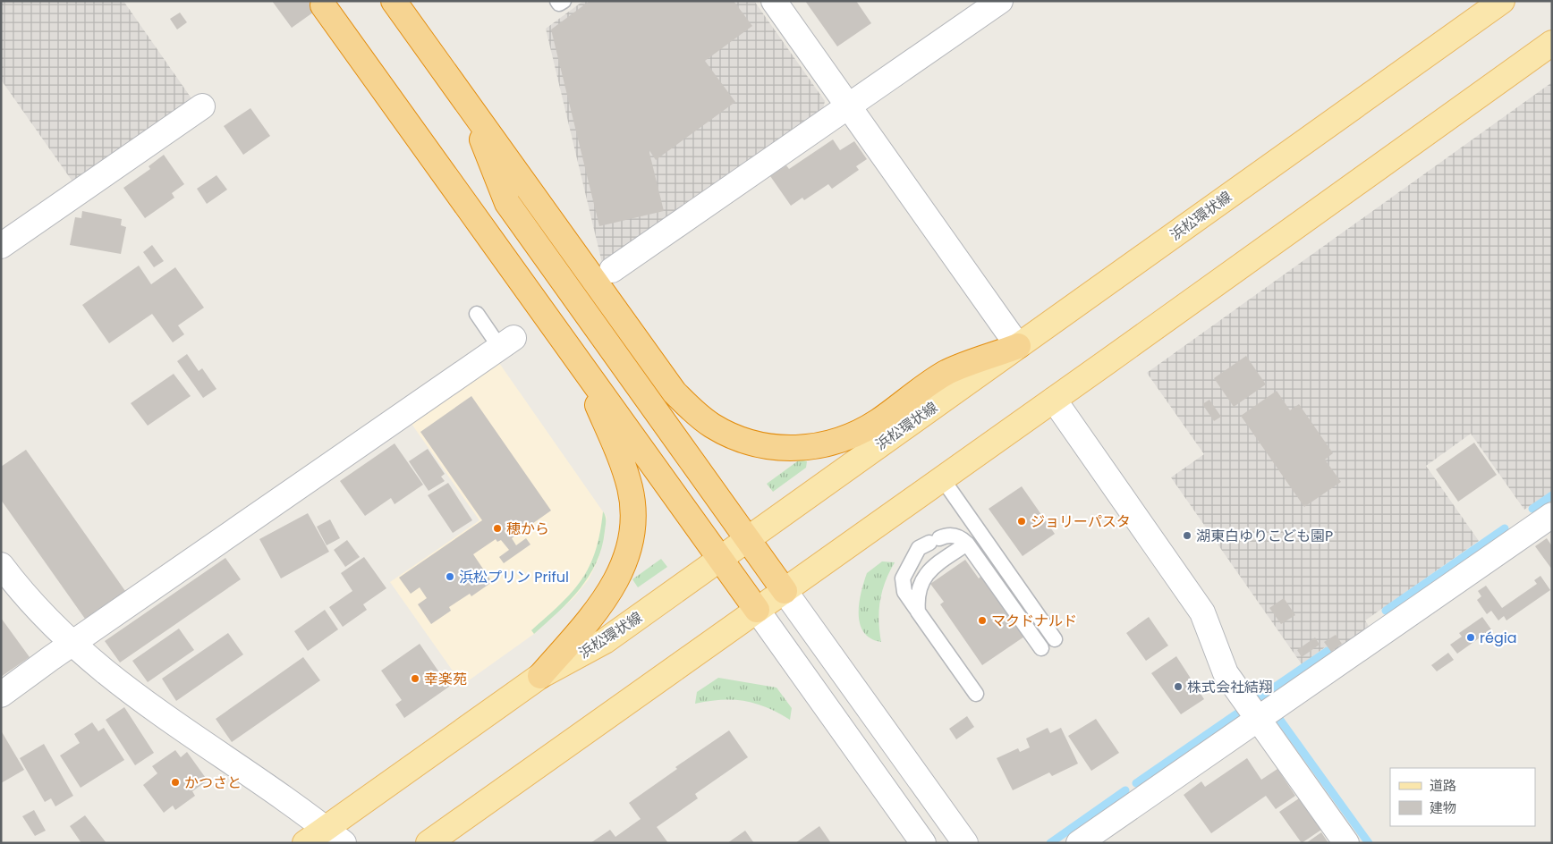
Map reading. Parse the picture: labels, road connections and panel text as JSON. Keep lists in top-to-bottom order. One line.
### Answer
{"streets":{"main road":["浜松環状線"]},"places":["ジョリーパスタ","穂から","湖東白ゆりこども園P","浜松プリン Priful","マクドナルド","régia","幸楽苑","株式会社結翔","かつさと"],"legend":["道路","建物"]}
